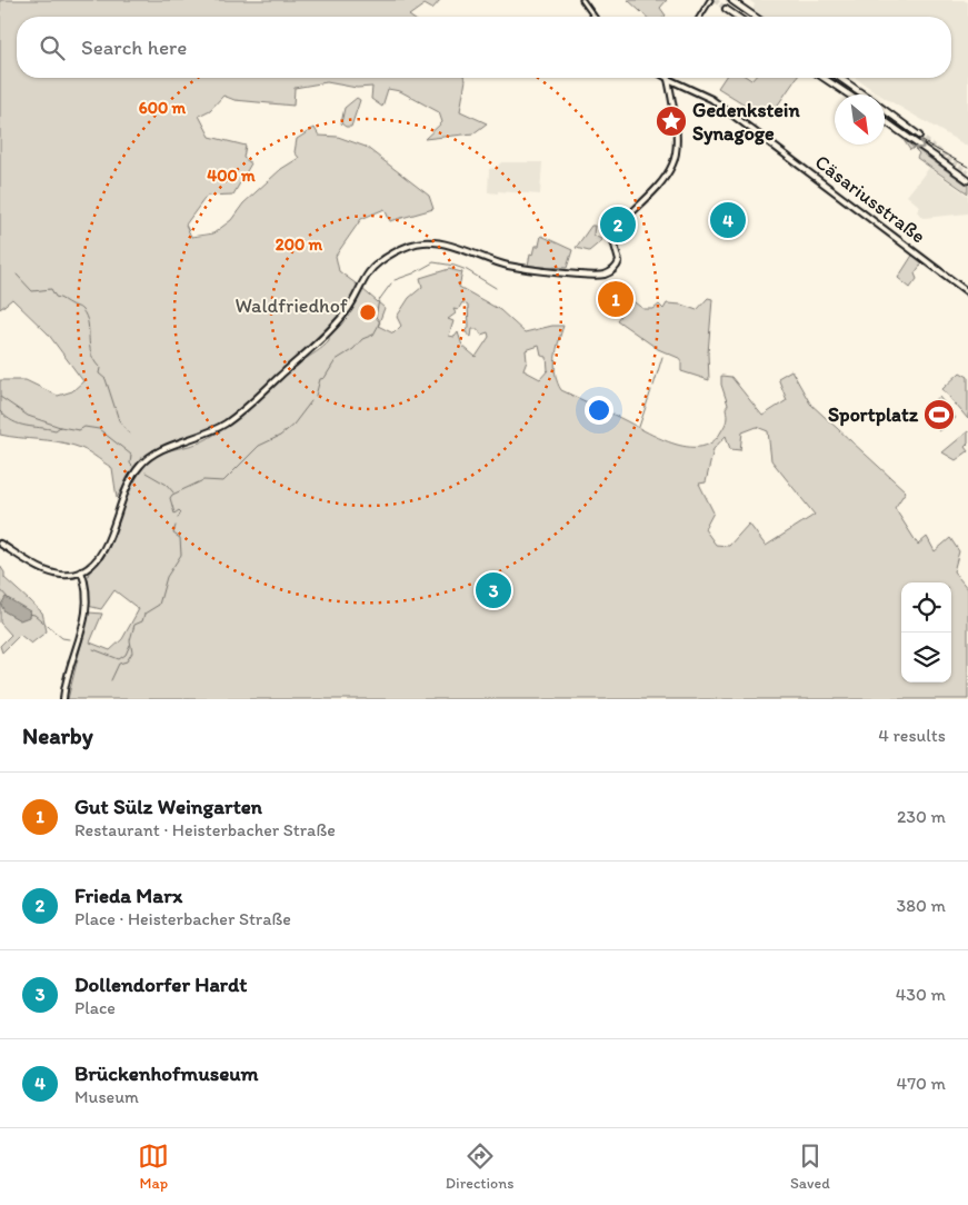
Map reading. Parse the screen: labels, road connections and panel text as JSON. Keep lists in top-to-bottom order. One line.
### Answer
{"streets":{"main road":["Cäsariusstraße"]},"parks":["Waldfriedhof"],"places":{"place":["Gedenkstein Synagoge"],"sports":["Sportplatz"]},"north":"bottom right","page":{"search":"Search here","pins":["4","2","1","3"],"heading":["Nearby","4 results"],"list":[{"mark":"1","name":"Gut Sülz Weingarten","note":"Restaurant · Heisterbacher Straße","value":"230 m"},{"mark":"2","name":"Frieda Marx","note":"Place · Heisterbacher Straße","value":"380 m"},{"mark":"3","name":"Dollendorfer Hardt","note":"Place","value":"430 m"},{"mark":"4","name":"Brückenhofmuseum","note":"Museum","value":"470 m"}],"nav":["Map","Directions","Saved"]},"rings":["600 m","400 m","200 m"]}
